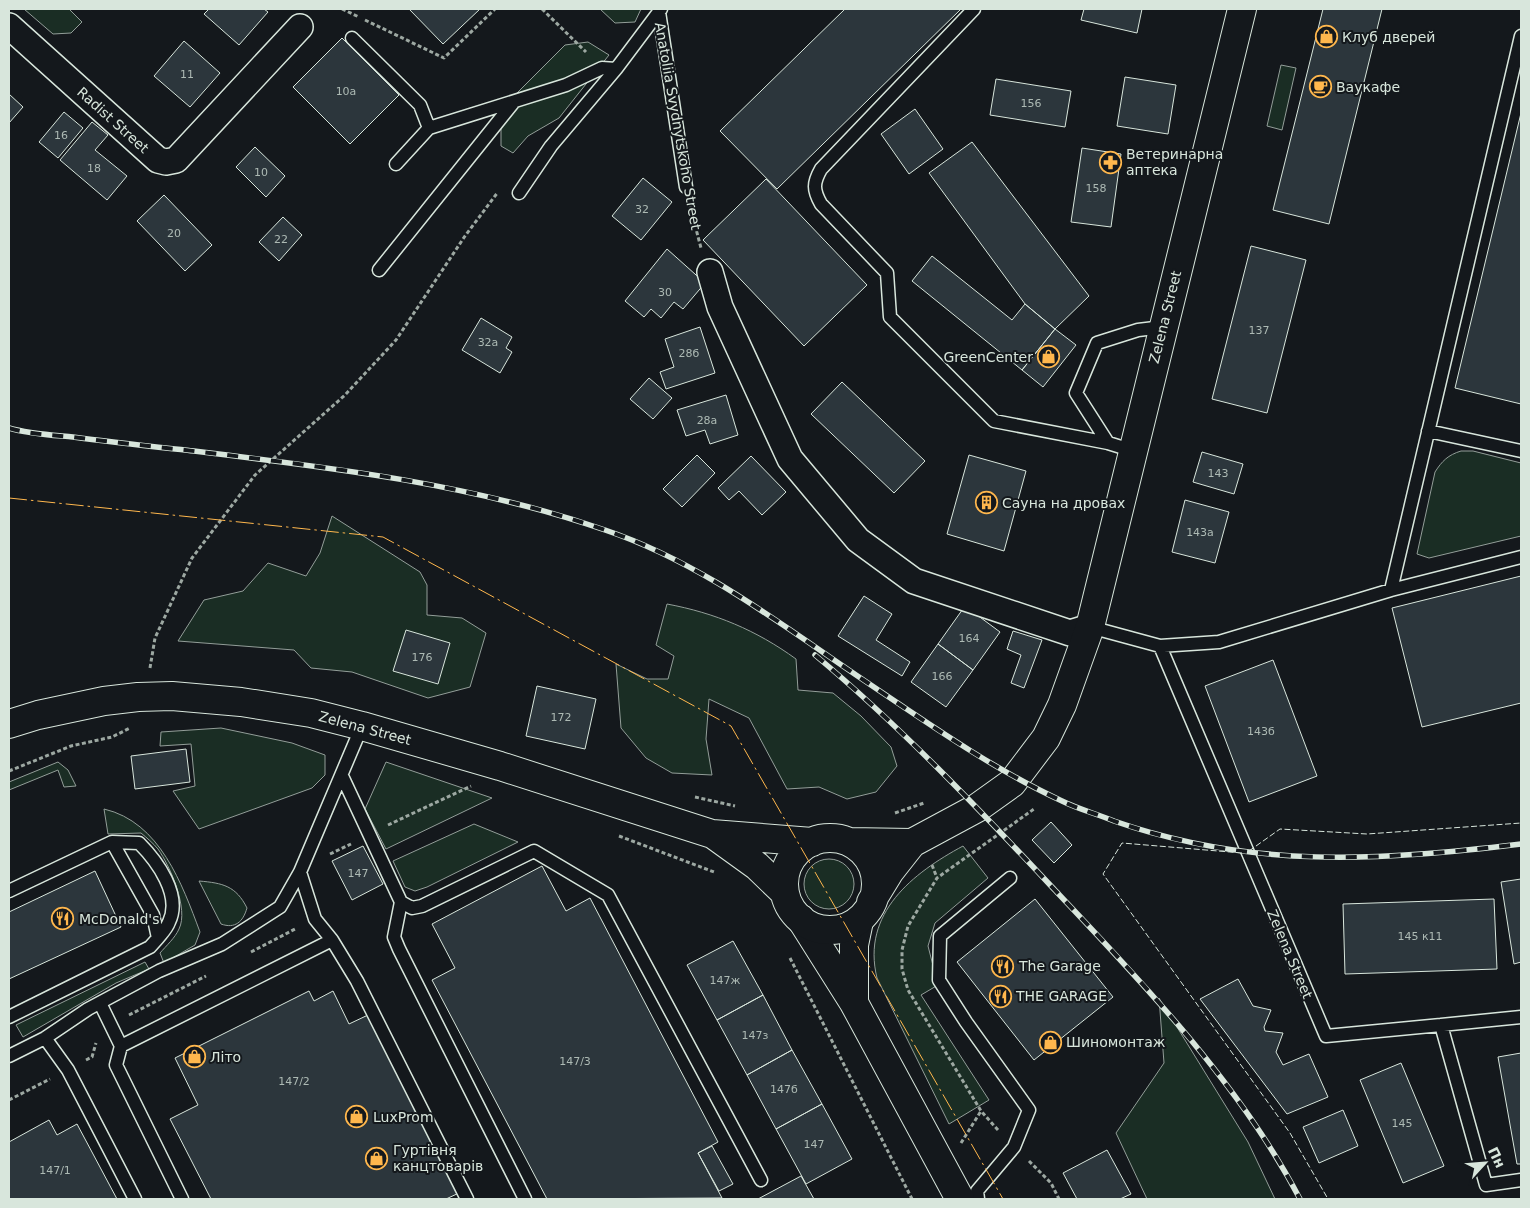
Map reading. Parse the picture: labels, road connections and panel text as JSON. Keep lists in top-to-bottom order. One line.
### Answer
{"streets":{"main road":["Zelena Street"],"street":["Radist Street"],"lane":["Anatoliia Svydnytskoho Street"]},"places":{"shop":["Клуб дверей","GreenCenter","Шиномонтаж","Літо","LuxProm","Гуртівня канцтоварів"],"cafe":["Ваукафе"],"pharmacy":["Ветеринарна аптека"],"building":["Сауна на дровах"],"restaurant":["McDonald's","The Garage","THE GARAGE"]},"house_numbers":["11","10а","156","16","18","10","158","32","20","22","30","137","32а","28б","28а","143","143а","164","176","166","172","143б","147","145 к11","147ж","147з","147/3","147/2","147б","145","147","147/1"],"north":"top right"}
